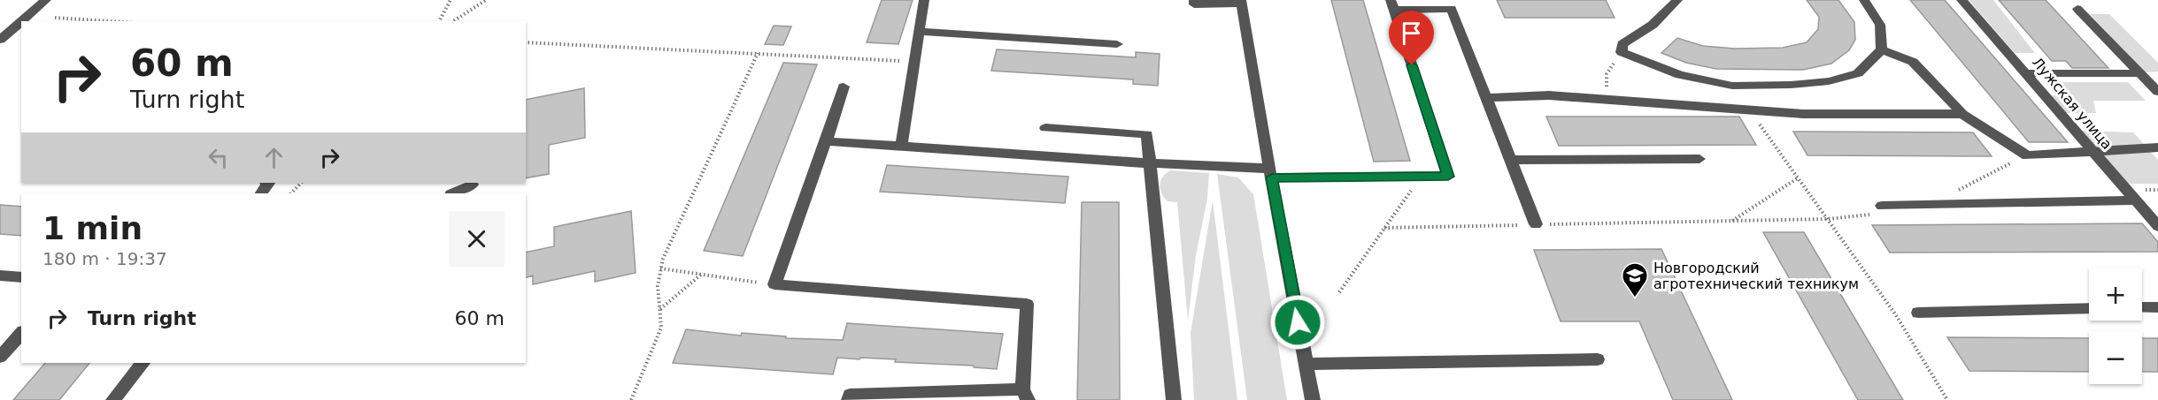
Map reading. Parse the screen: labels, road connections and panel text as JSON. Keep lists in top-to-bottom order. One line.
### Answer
{"streets":{"street":["Лужская улица"]},"places":{"school or university":["Новгородский агротехнический техникум"]},"page":{"turn":["60 m","Turn right"],"heading":["1 min","180 m · 19:37"],"map_buttons":["+","−"],"list":[{"name":"Turn right","value":"60 m"}]}}
